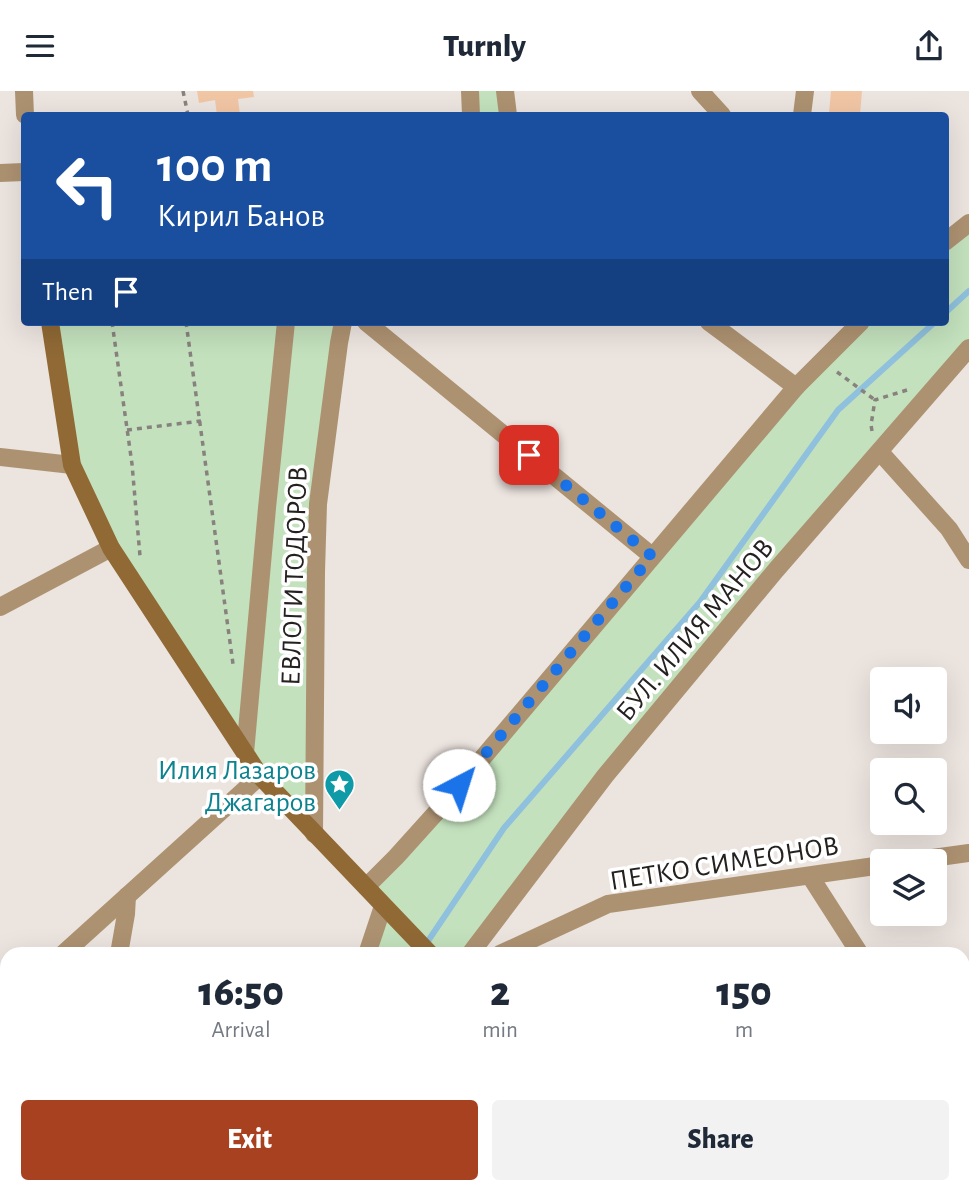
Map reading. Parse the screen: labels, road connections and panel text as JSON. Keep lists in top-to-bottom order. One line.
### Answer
{"streets":{"street":["ЕВЛОГИ ТОДОРОВ","БУЛ. ИЛИЯ МАНОВ","ПЕТКО СИМЕОНОВ"]},"places":{"place":["Илия Лазаров Джагаров"]},"page":{"header":"Turnly","turn":["100 m","Кирил Банов"],"then":"Then","eta":["16:50","Arrival","2","min","150","m"],"buttons":["Exit","Share"]}}
